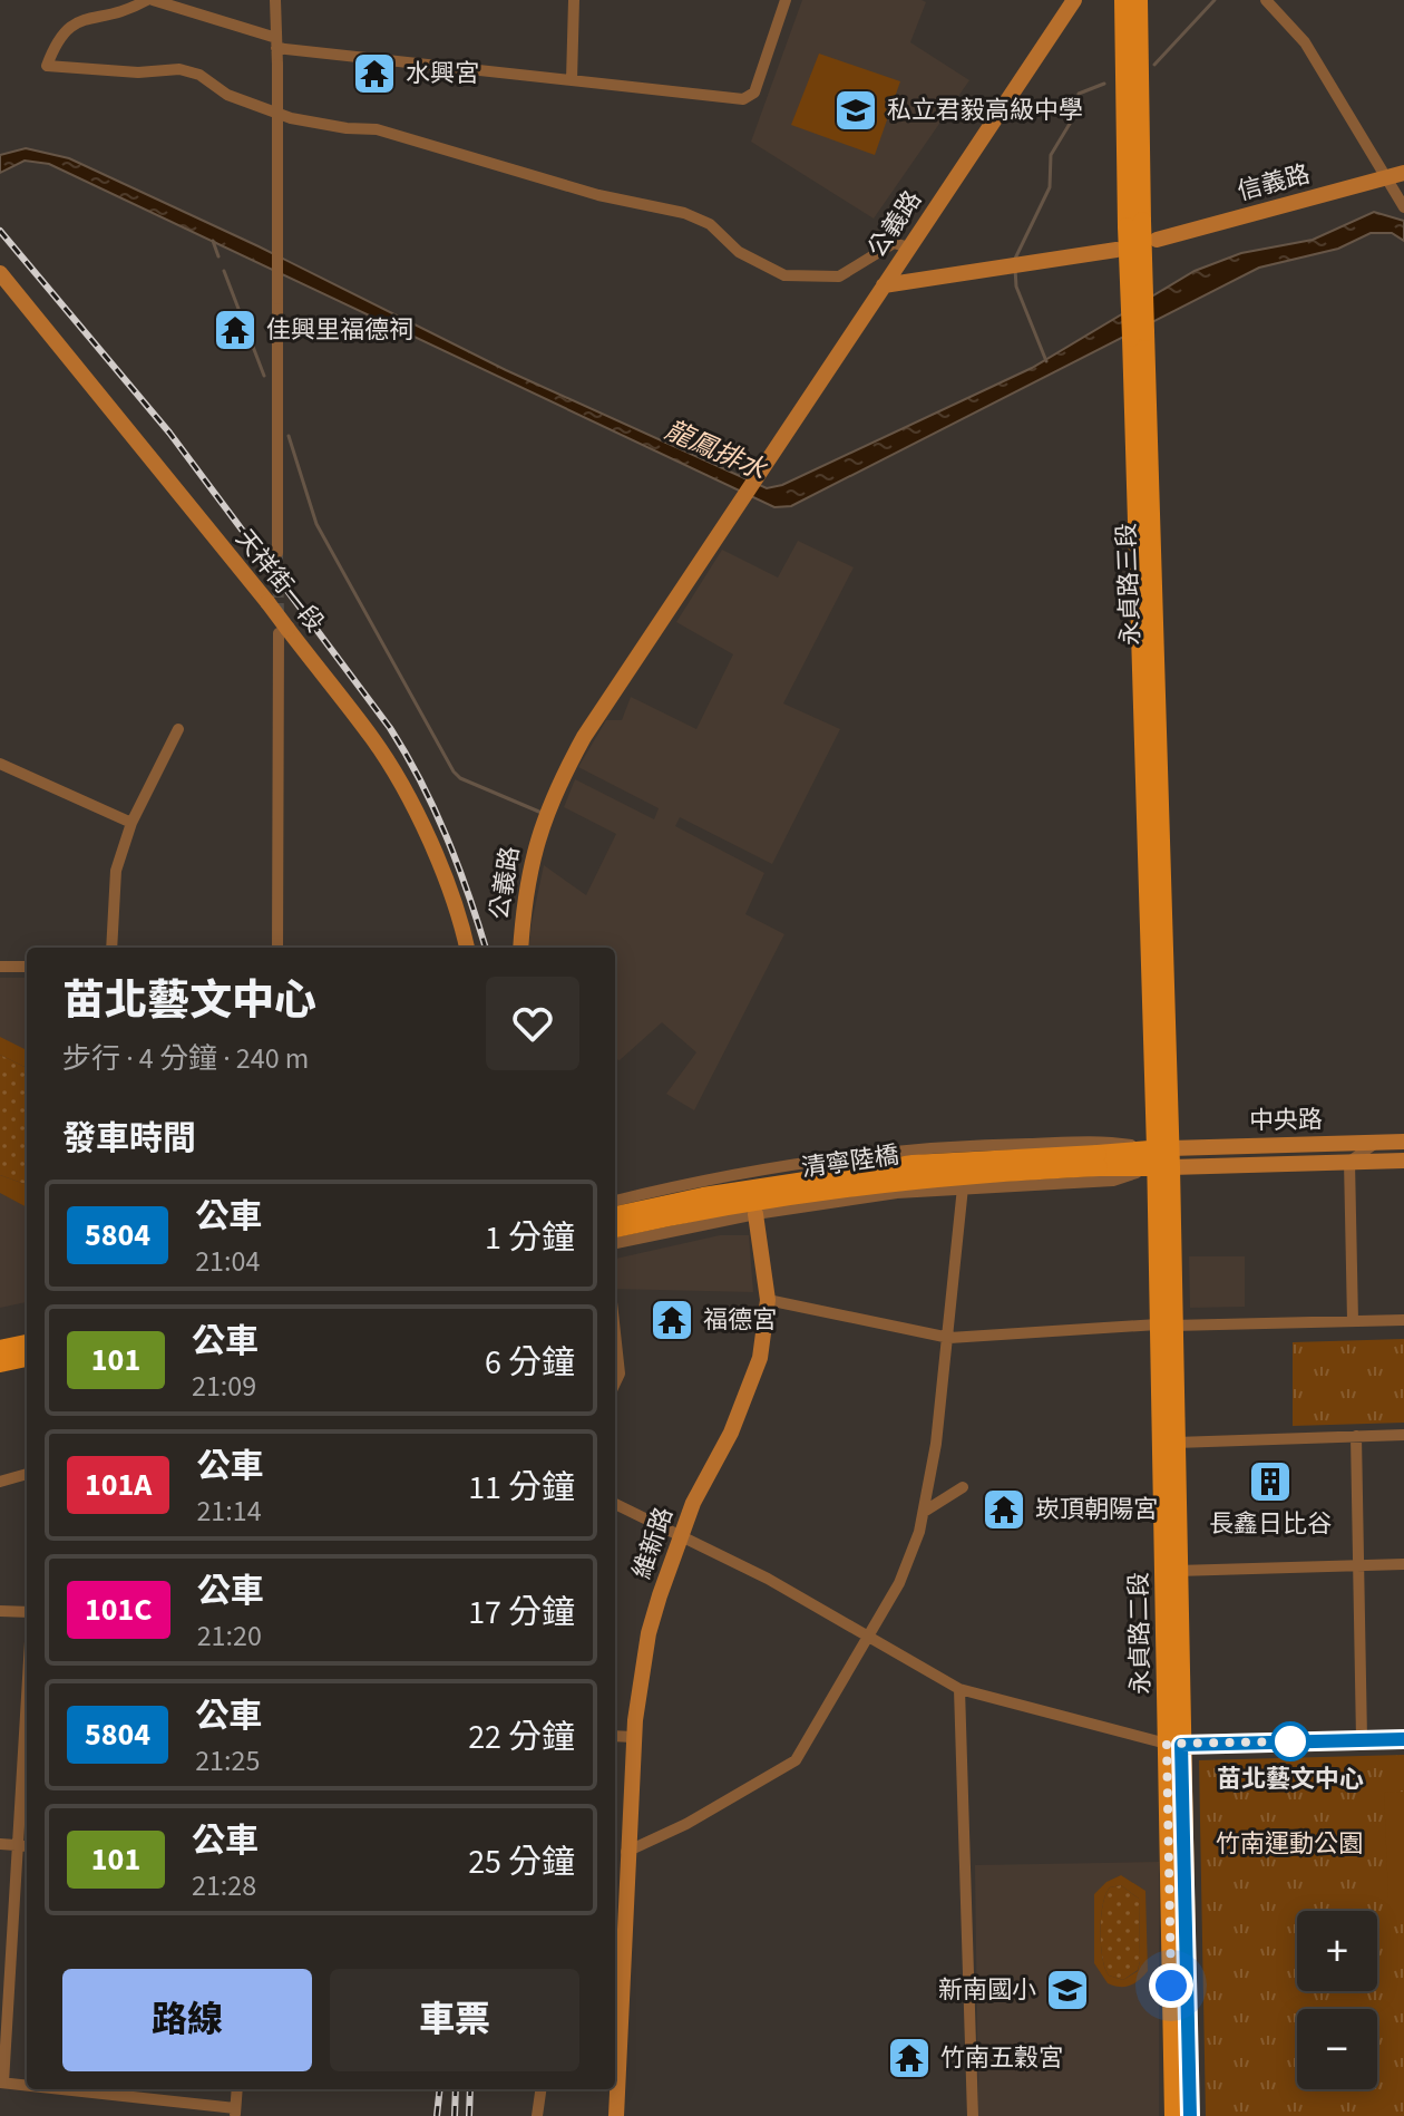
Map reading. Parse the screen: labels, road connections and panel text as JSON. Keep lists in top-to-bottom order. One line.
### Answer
{"streets":{"main road":["永貞路三段","清寧陸橋","永貞路二段"],"street":["信義路","公義路","天祥街一段","中央路","維新路"]},"crossings":[["永貞路三段","中央路"],["永貞路三段","永貞路二段"],["中央路","永貞路二段"]],"water":["龍鳳排水"],"parks":["竹南運動公園"],"places":{"temple":["水興宮","佳興里福德祠","福德宮","崁頂朝陽宮","竹南五穀宮"],"school or university":["私立君毅高級中學","新南國小"],"building":["長鑫日比谷"],"other":["苗北藝文中心"]},"lines":["bus line 5804"],"page":{"heading":[["苗北藝文中心","步行 · 4 分鐘 · 240 m"],"發車時間"],"list":[{"mark":"5804","name":"公車","note":"21:04","value":"1 分鐘"},{"mark":"101","name":"公車","note":"21:09","value":"6 分鐘"},{"mark":"101A","name":"公車","note":"21:14","value":"11 分鐘"},{"mark":"101C","name":"公車","note":"21:20","value":"17 分鐘"},{"mark":"5804","name":"公車","note":"21:25","value":"22 分鐘"},{"mark":"101","name":"公車","note":"21:28","value":"25 分鐘"}],"map_buttons":["+","−"],"buttons":["路線","車票"]}}
